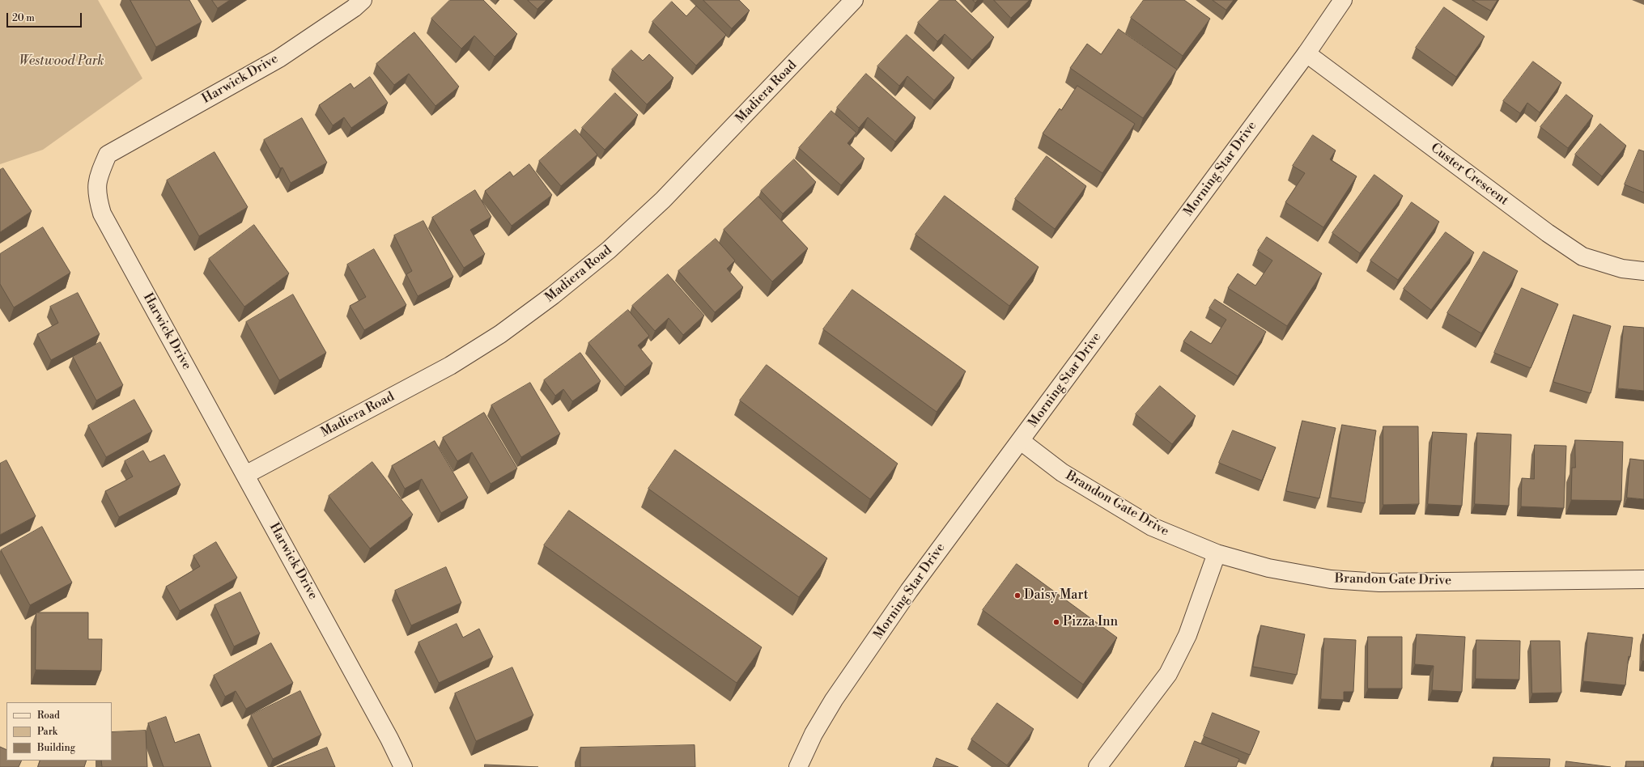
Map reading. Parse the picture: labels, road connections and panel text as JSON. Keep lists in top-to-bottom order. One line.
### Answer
{"streets":{"street":["Harwick Drive","Madiera Road","Morning Star Drive","Custer Crescent","Brandon Gate Drive"]},"crossings":[["Harwick Drive","Madiera Road"],["Morning Star Drive","Custer Crescent"],["Morning Star Drive","Brandon Gate Drive"]],"parks":["Westwood Park"],"places":["Daisy Mart","Pizza Inn"],"legend":["Road","Park","Building"],"scale_bar":"20 m"}
